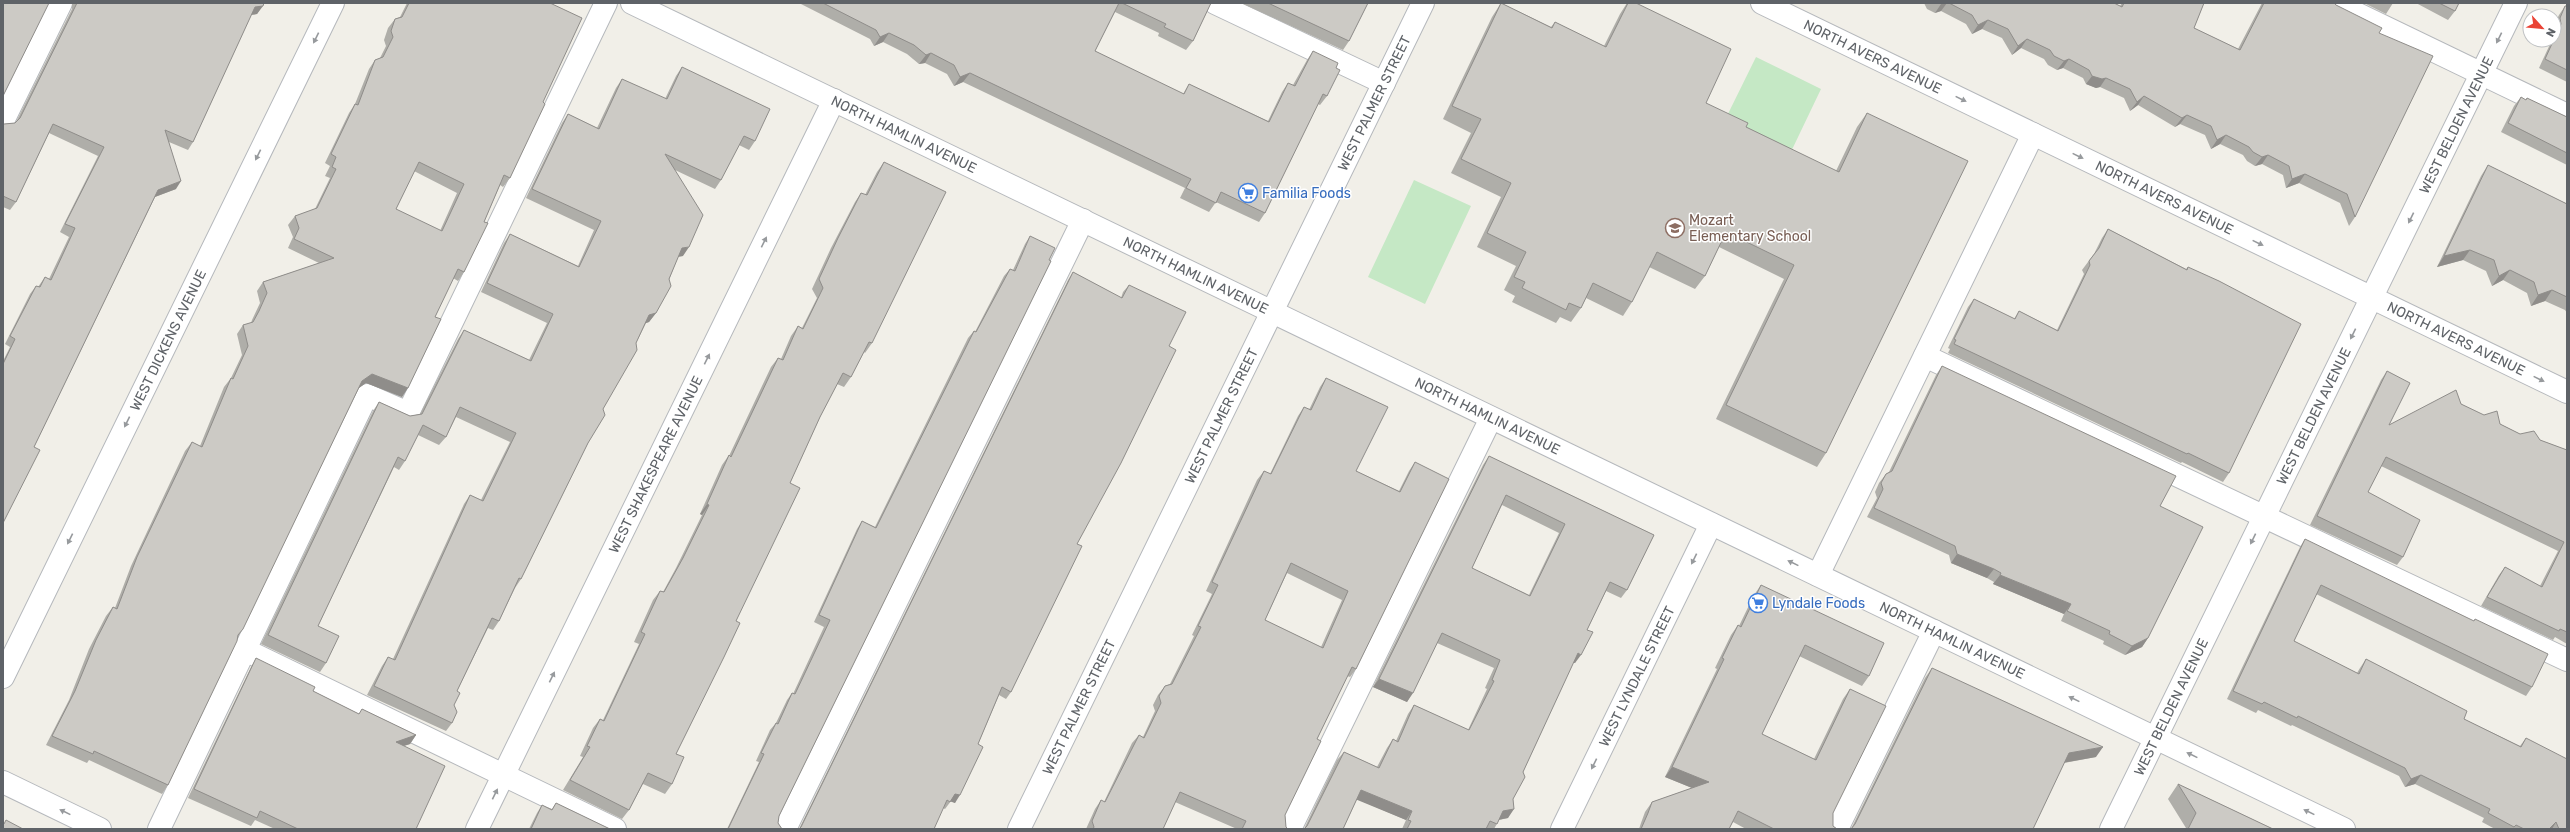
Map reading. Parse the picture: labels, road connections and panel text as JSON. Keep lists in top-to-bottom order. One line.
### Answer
{"streets":{"street":["NORTH AVERS AVENUE","WEST PALMER STREET","WEST BELDEN AVENUE","NORTH HAMLIN AVENUE","WEST DICKENS AVENUE","WEST SHAKESPEARE AVENUE","WEST LYNDALE STREET"]},"crossings":[["NORTH AVERS AVENUE","WEST BELDEN AVENUE"],["WEST PALMER STREET","NORTH HAMLIN AVENUE"],["WEST BELDEN AVENUE","NORTH HAMLIN AVENUE"],["NORTH HAMLIN AVENUE","WEST SHAKESPEARE AVENUE"],["NORTH HAMLIN AVENUE","WEST LYNDALE STREET"]],"one_way":["NORTH AVERS AVENUE","WEST BELDEN AVENUE","WEST DICKENS AVENUE","WEST SHAKESPEARE AVENUE","WEST LYNDALE STREET"],"places":{"supermarket":["Familia Foods","Lyndale Foods"],"school or university":["Mozart Elementary School"]},"north":"bottom right"}
